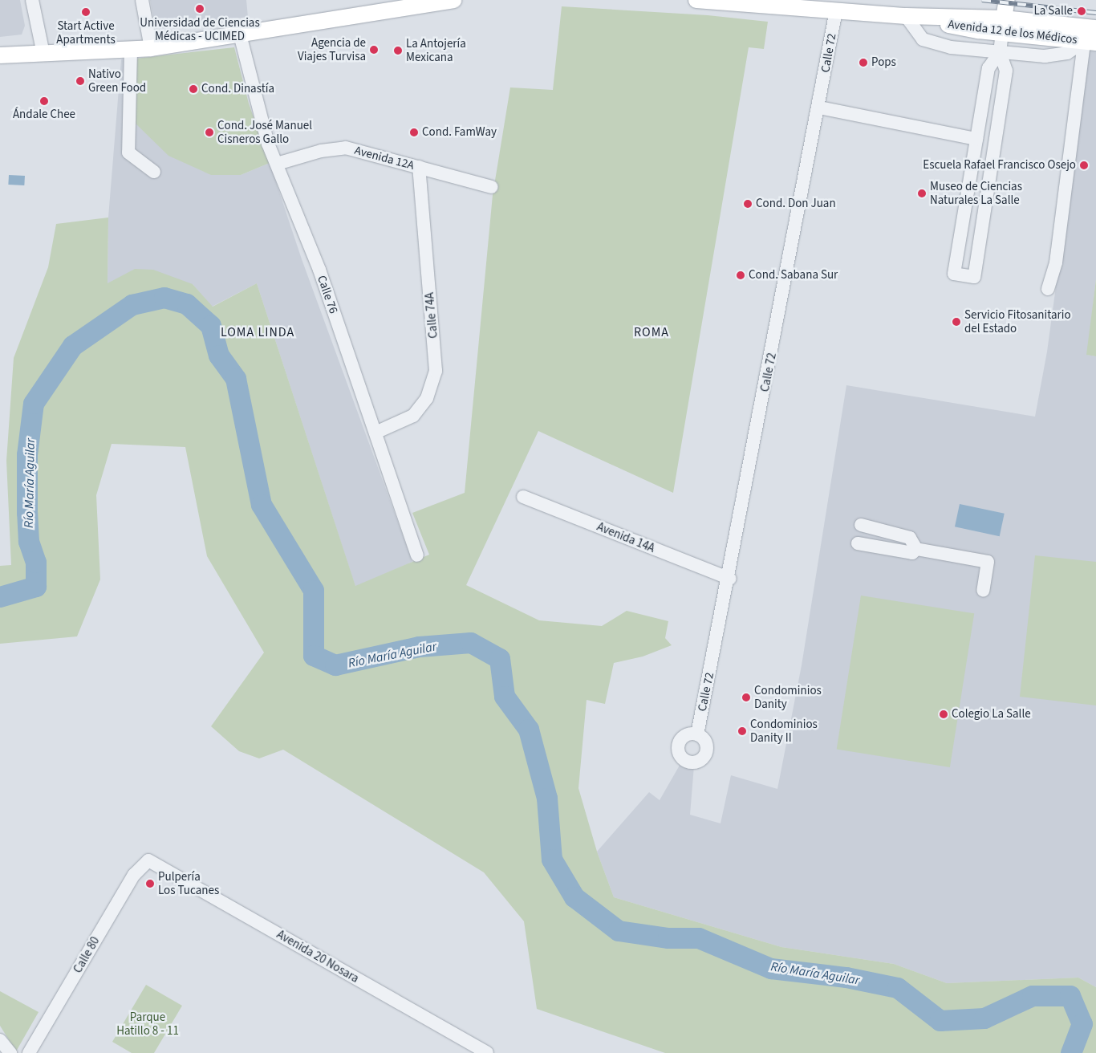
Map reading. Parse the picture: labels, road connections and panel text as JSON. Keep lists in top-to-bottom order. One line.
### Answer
{"streets":{"main road":["Avenida 12 de los Médicos"],"street":["Calle 72","Avenida 12A","Calle 76","Calle 74A","Avenida 14A","Calle 80","Avenida 20 Nosara"]},"crossings":[["Avenida 12 de los Médicos","Calle 72"],["Calle 72","Avenida 14A"],["Avenida 12A","Calle 76"],["Avenida 12A","Calle 74A"],["Calle 76","Calle 74A"],["Calle 80","Avenida 20 Nosara"]],"districts":["LOMA LINDA","ROMA"],"water":["Río María Aguilar"],"parks":["Parque Hatillo 8 - 11"],"places":["Universidad de Ciencias Médicas - UCIMED","La Salle","Start Active Apartments","Agencia de Viajes Turvisa","La Antojería Mexicana","Pops","Nativo Green Food","Cond. Dinastía","Ándale Chee","Cond. José Manuel Cisneros Gallo","Cond. FamWay","Escuela Rafael Francisco Osejo","Museo de Ciencias Naturales La Salle","Cond. Don Juan","Cond. Sabana Sur","Servicio Fitosanitario del Estado","Condominios Danity","Colegio La Salle","Condominios Danity II","Pulpería Los Tucanes"]}
